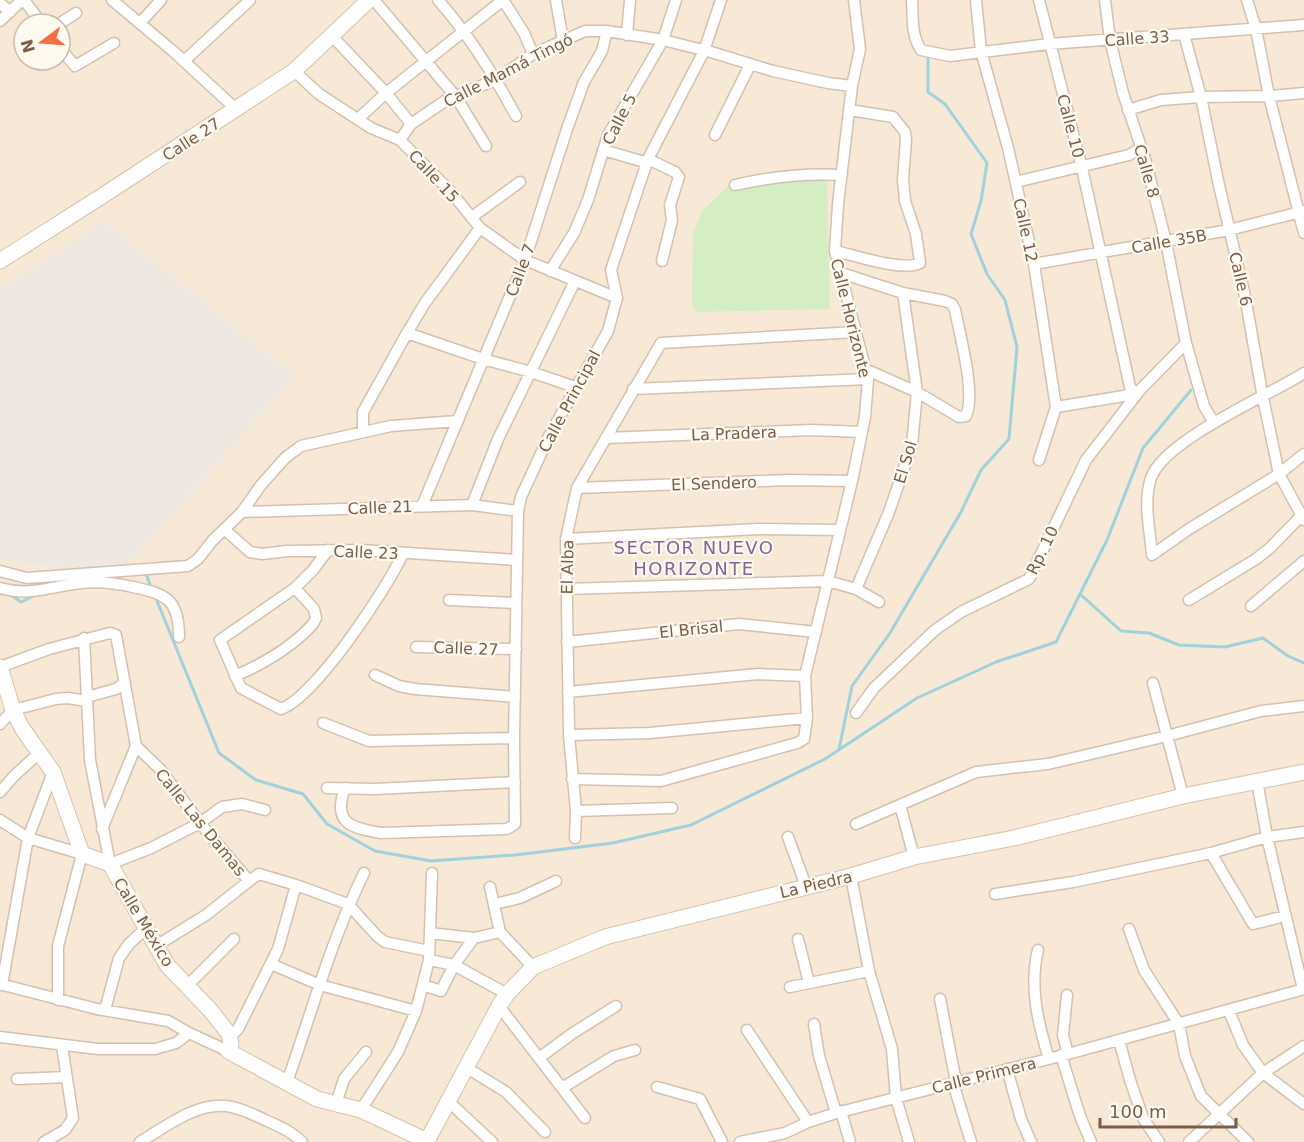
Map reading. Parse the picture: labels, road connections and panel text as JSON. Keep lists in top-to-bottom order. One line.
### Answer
{"streets":{"street":["Calle 33","Calle Mamá Tingó","Calle 5","Calle 10","Calle 27","Calle 8","Calle 15","Calle 12","Calle 35B","Calle 7","Calle 6","Calle Horizonte","Calle Principal","La Pradera","El Sol","El Sendero","Calle 21","Rp. 10","Calle 23","El Alba","El Brisal","Calle Las Damas","La Piedra","Calle México","Calle Primera"]},"crossings":[["Calle 33","Calle 10"],["Calle 33","Calle 8"],["Calle 33","Calle 12"],["Calle 33","Calle 6"],["Calle Mamá Tingó","Calle 5"],["Calle Mamá Tingó","Calle 15"],["Calle Mamá Tingó","Calle 7"],["Calle Mamá Tingó","Calle Horizonte"],["Calle Mamá Tingó","Calle Principal"],["Calle 5","Calle 15"],["Calle 10","Calle 35B"],["Calle 10","Rp. 10"],["Calle 27","Calle 15"],["Calle 27","Calle Principal"],["Calle 8","Calle 35B"],["Calle 8","Rp. 10"],["Calle 15","Calle 7"],["Calle 15","Calle Principal"],["Calle 12","Calle 35B"],["Calle 35B","Calle 6"],["Calle 7","Calle 21"],["Calle Horizonte","La Pradera"],["Calle Horizonte","El Sendero"],["Calle Horizonte","El Alba"],["Calle Horizonte","El Brisal"],["Calle Principal","Calle 21"],["Calle Principal","Calle 23"],["La Pradera","El Alba"],["El Sendero","El Alba"],["El Alba","El Brisal"],["Calle Las Damas","La Piedra"]],"districts":["SECTOR NUEVO HORIZONTE"],"scale_bar":"100 m","north":"left"}
